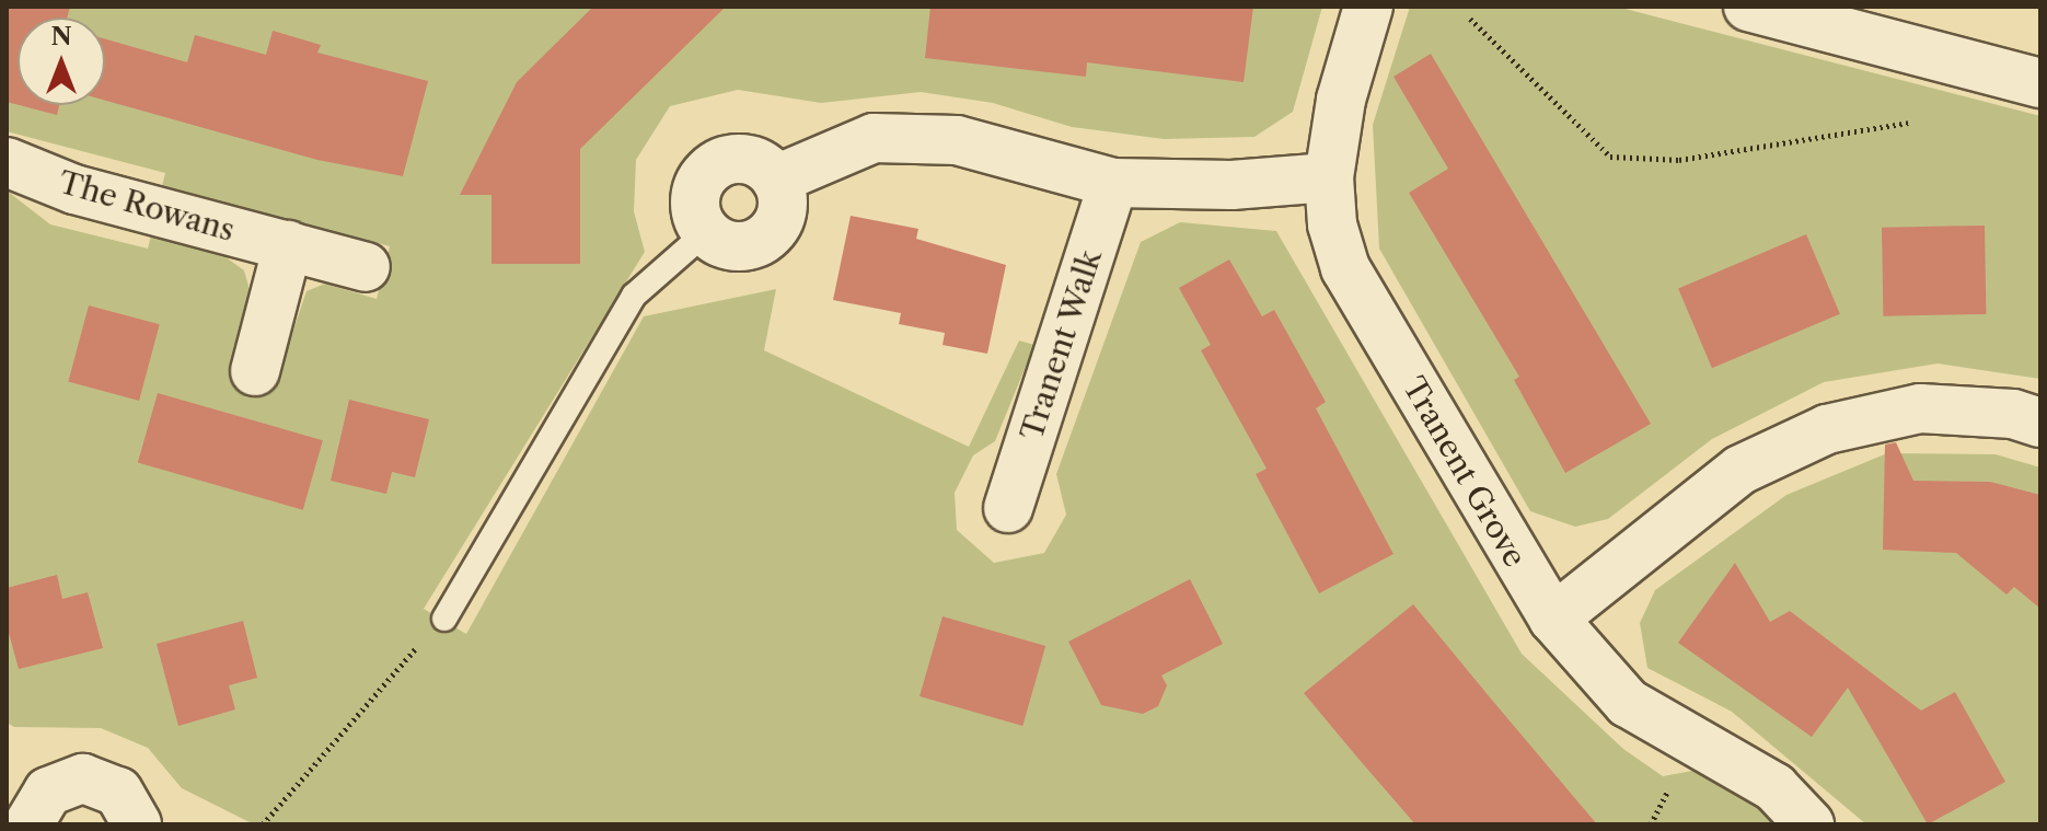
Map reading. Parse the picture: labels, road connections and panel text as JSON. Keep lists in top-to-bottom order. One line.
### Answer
{"streets":{"street":["The Rowans","Tranent Walk","Tranent Grove"]},"north":"top"}
